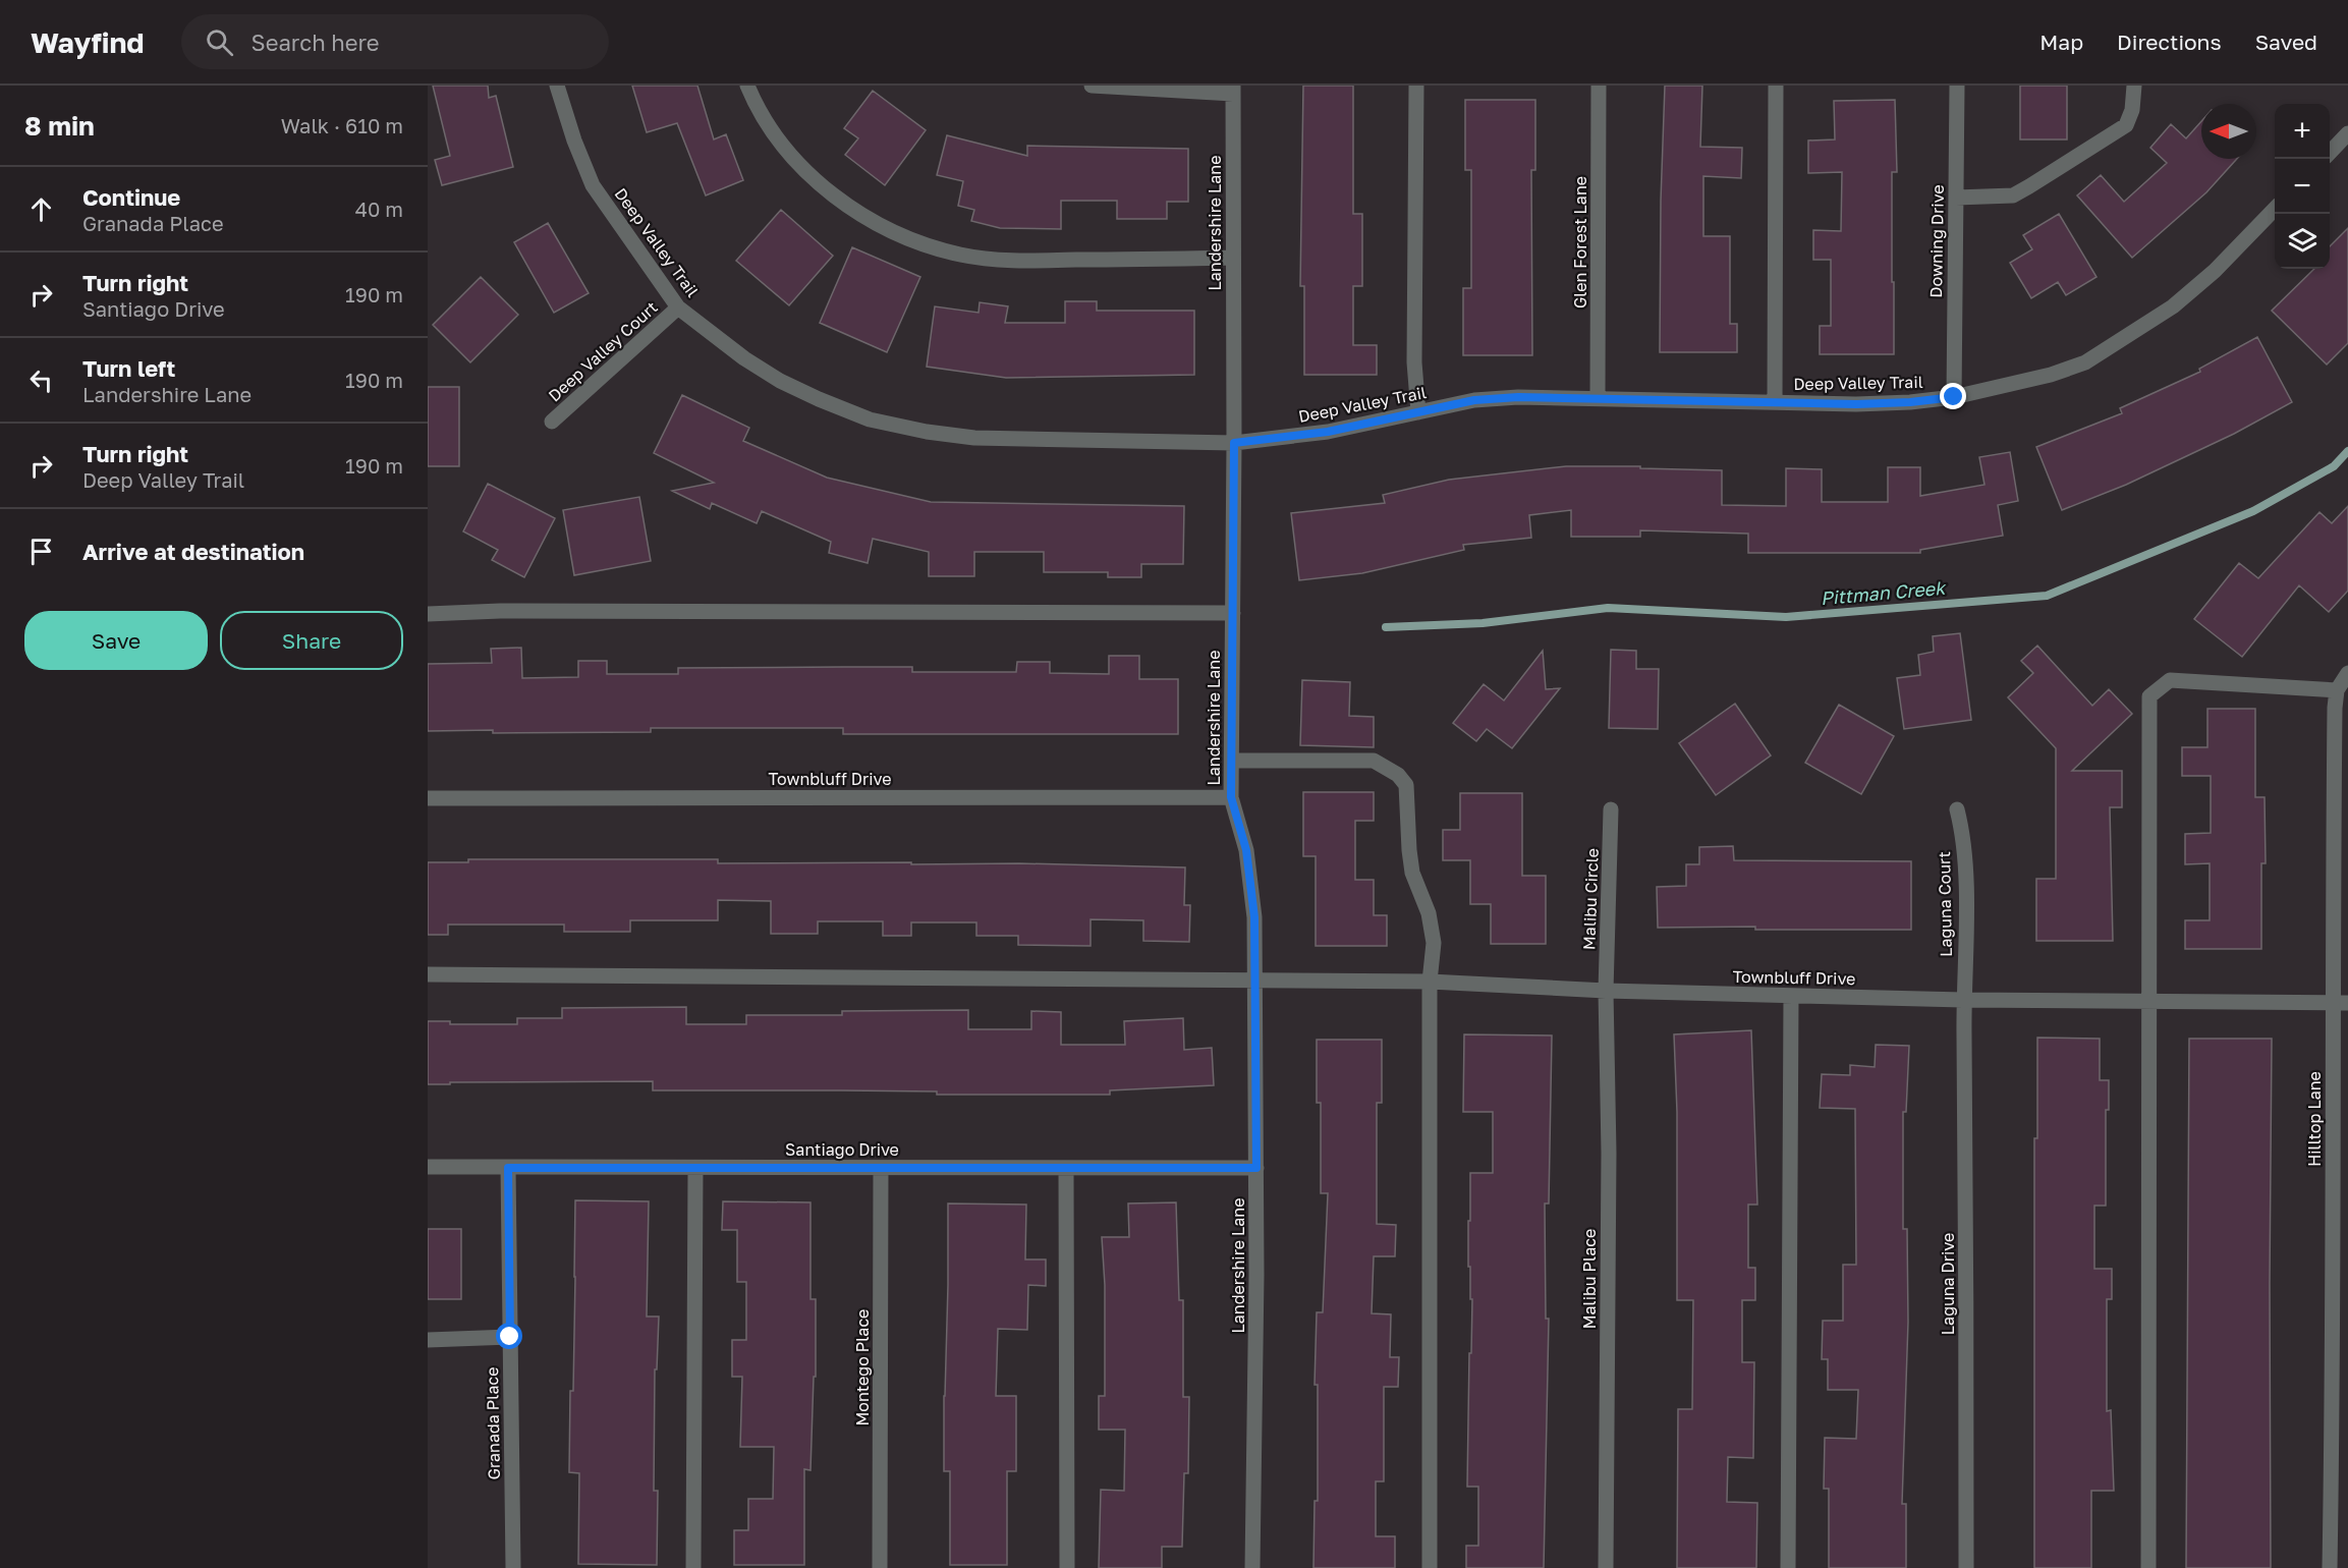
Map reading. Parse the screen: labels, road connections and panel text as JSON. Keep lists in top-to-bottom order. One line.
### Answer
{"streets":{"street":["Landershire Lane","Downing Drive","Deep Valley Trail","Glen Forest Lane","Deep Valley Court","Townbluff Drive","Malibu Circle","Laguna Court","Hilltop Lane","Santiago Drive","Malibu Place","Laguna Drive","Montego Place","Granada Place"]},"crossings":[["Landershire Lane","Deep Valley Trail"],["Landershire Lane","Townbluff Drive"],["Landershire Lane","Santiago Drive"],["Downing Drive","Deep Valley Trail"],["Deep Valley Trail","Glen Forest Lane"],["Deep Valley Trail","Deep Valley Court"],["Townbluff Drive","Malibu Circle"],["Townbluff Drive","Laguna Court"],["Townbluff Drive","Hilltop Lane"],["Townbluff Drive","Malibu Place"],["Townbluff Drive","Laguna Drive"],["Malibu Circle","Malibu Place"],["Laguna Court","Laguna Drive"],["Santiago Drive","Montego Place"],["Santiago Drive","Granada Place"]],"water":["Pittman Creek"],"north":"left","page":{"header":"Wayfind","search":"Search here","nav":["Map","Directions","Saved"],"heading":["8 min","Walk · 610 m"],"map_buttons":["+","−"],"list":[["Continue","Granada Place","40 m"],["Turn right","Santiago Drive","190 m"],["Turn left","Landershire Lane","190 m"],["Turn right","Deep Valley Trail","190 m"],"Arrive at destination"],"buttons":["Save","Share"]}}
